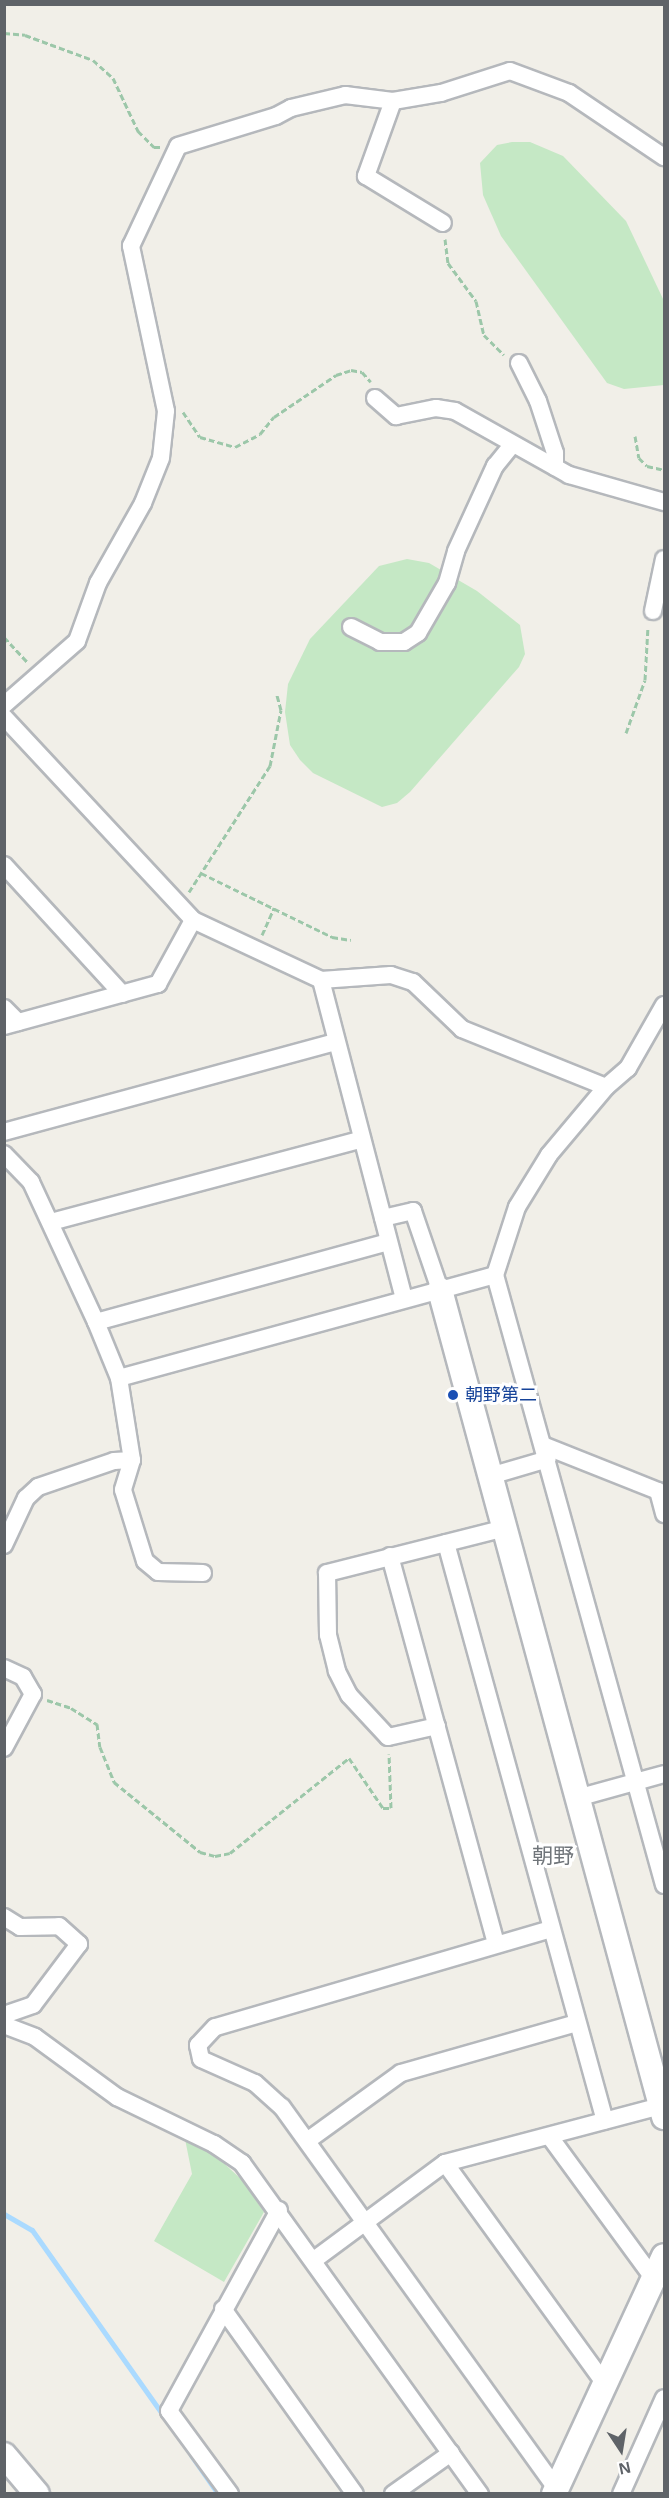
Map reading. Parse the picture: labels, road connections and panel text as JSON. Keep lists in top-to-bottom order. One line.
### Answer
{"districts":["朝野"],"places":["朝野第二"],"north":"bottom"}
